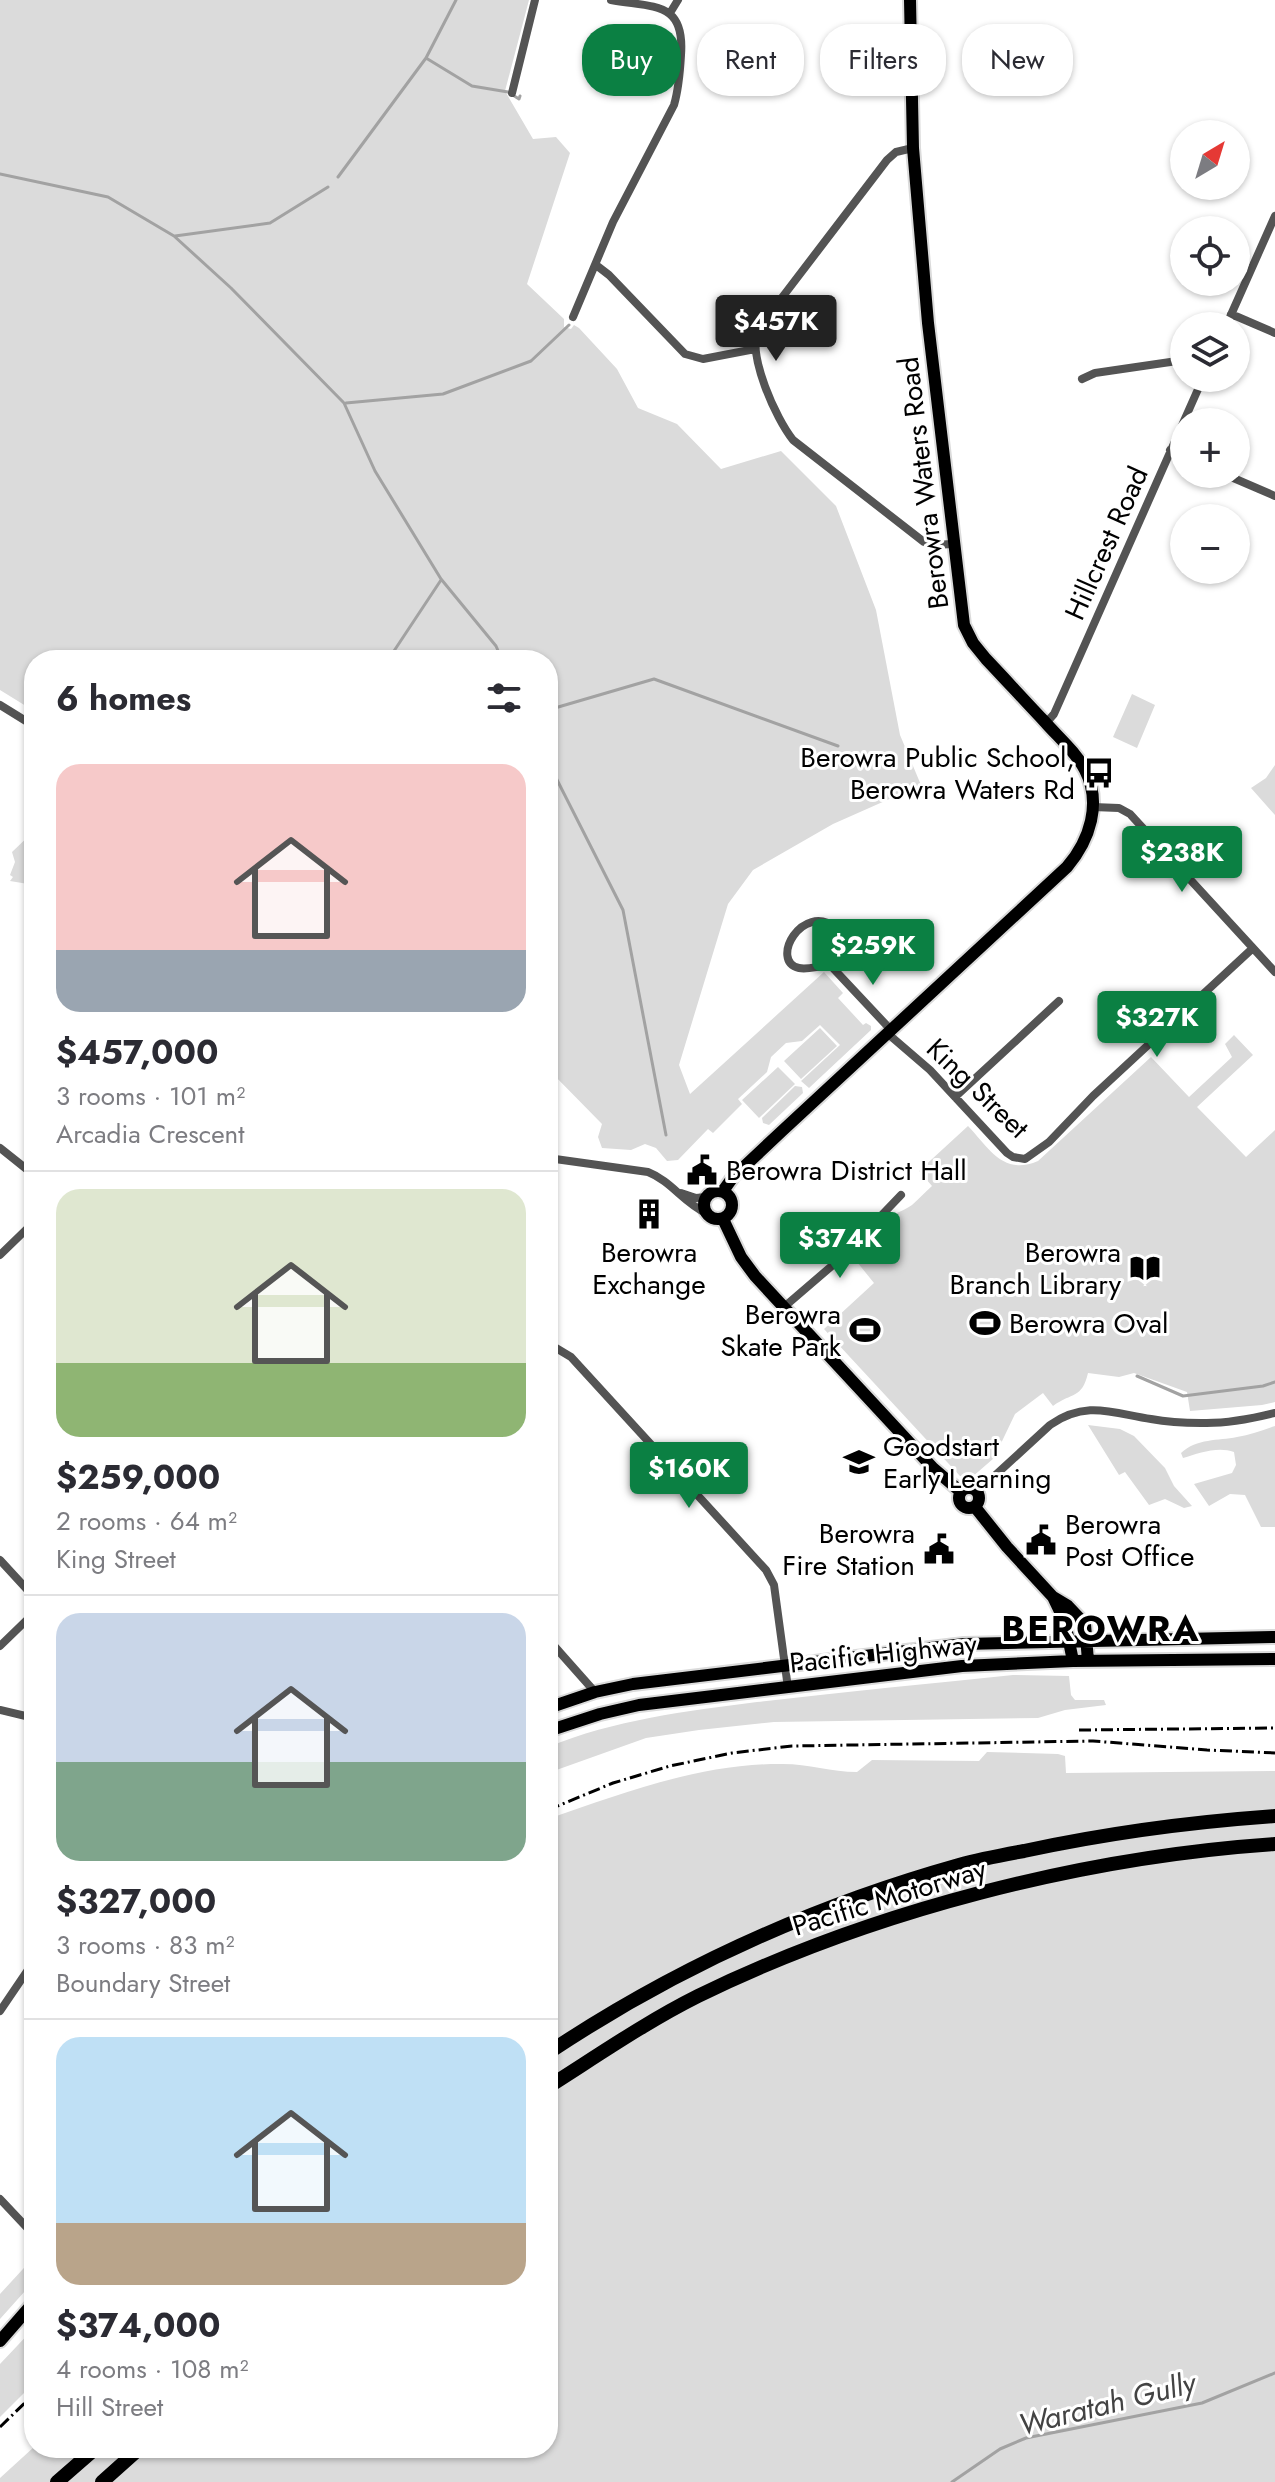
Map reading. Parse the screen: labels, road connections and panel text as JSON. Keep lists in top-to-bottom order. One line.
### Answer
{"streets":{"highway":["Pacific Motorway"],"main road":["Berowra Waters Road","Pacific Highway"],"street":["Hillcrest Road","King Street"]},"crossings":[["Berowra Waters Road","Hillcrest Road"],["Berowra Waters Road","King Street"]],"districts":["BEROWRA"],"water":["Waratah Gully"],"places":{"bus stop":["Berowra Public School, Berowra Waters Rd"],"public building":["Berowra District Hall","Berowra Post Office","Berowra Fire Station"],"building":["Berowra Exchange"],"library":["Berowra Branch Library"],"sports":["Berowra Oval","Berowra Skate Park"],"school or university":["Goodstart Early Learning"]},"north":"top right","page":{"chip":["Buy","Rent","Filters","New"],"map_buttons":["+","−"],"price":["$457K","$238K","$259K","$327K","$374K","$160K"],"heading":"6 homes","list":[{"name":"$457,000","note":"3 rooms · 101 m² · Arcadia Crescent"},{"name":"$259,000","note":"2 rooms · 64 m² · King Street"},{"name":"$327,000","note":"3 rooms · 83 m² · Boundary Street"},{"name":"$374,000","note":"4 rooms · 108 m² · Hill Street"}]}}
